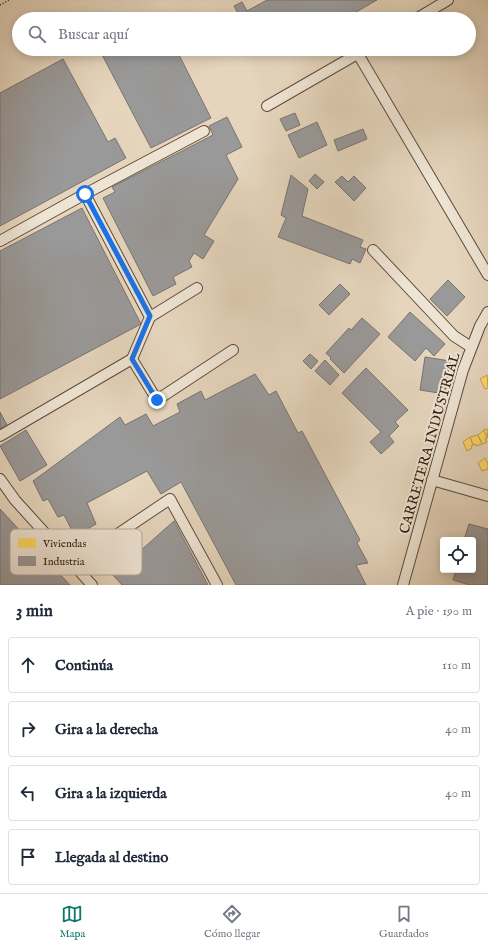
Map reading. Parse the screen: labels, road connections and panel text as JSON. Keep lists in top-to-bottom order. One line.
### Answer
{"streets":{"street":["CARRETERA INDUSTRIAL"]},"legend":["Viviendas","Industria"],"page":{"search":"Buscar aquí","heading":["3 min","A pie · 190 m"],"list":[["Continúa","110 m"],["Gira a la derecha","40 m"],["Gira a la izquierda","40 m"],"Llegada al destino"],"nav":["Mapa","Cómo llegar","Guardados"]}}
